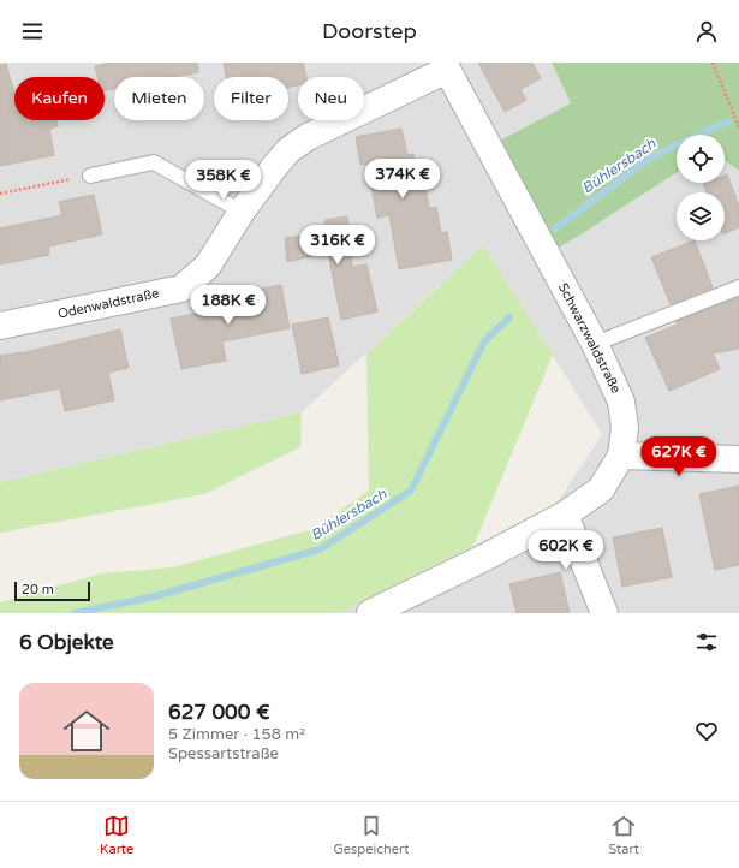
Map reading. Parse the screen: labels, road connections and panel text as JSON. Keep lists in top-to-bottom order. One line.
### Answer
{"streets":{"street":["Odenwaldstraße","Schwarzwaldstraße"]},"crossings":[["Odenwaldstraße","Schwarzwaldstraße"]],"water":["Bühlersbach"],"scale_bar":"20 m","page":{"header":"Doorstep","chip":["Kaufen","Mieten","Filter","Neu"],"price":["374K €","358K €","316K €","188K €","627K €","602K €"],"scale":"20 m","heading":"6 Objekte","list":[{"name":"627 000 €","note":"5 Zimmer · 158 m² · Spessartstraße"}],"tabs":["Karte","Gespeichert","Start"]}}
